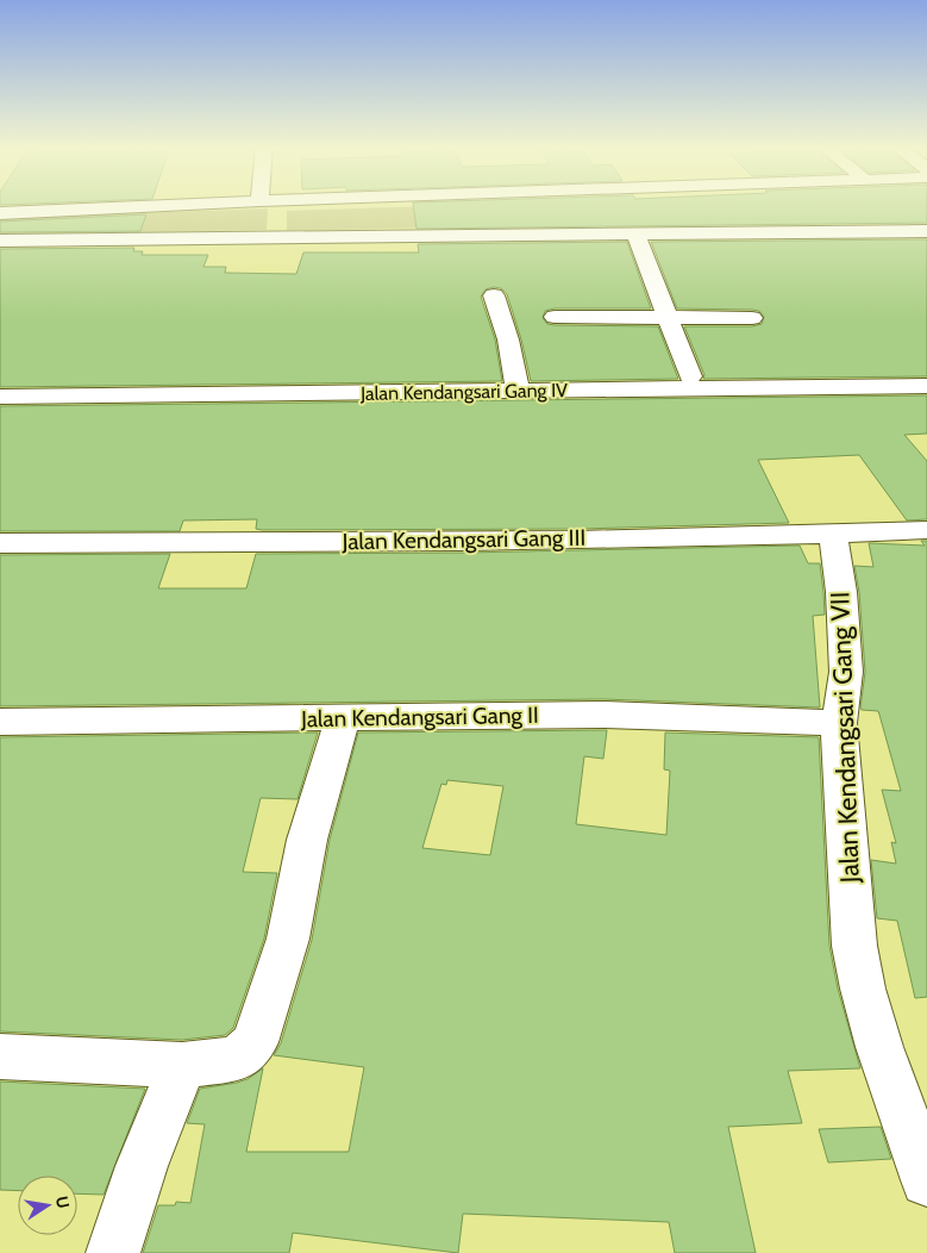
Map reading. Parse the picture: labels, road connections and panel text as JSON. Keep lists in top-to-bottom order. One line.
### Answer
{"streets":{"street":["Jalan Kendangsari Gang IV","Jalan Kendangsari Gang III","Jalan Kendangsari Gang II","Jalan Kendangsari Gang VII"]},"crossings":[["Jalan Kendangsari Gang III","Jalan Kendangsari Gang VII"],["Jalan Kendangsari Gang II","Jalan Kendangsari Gang VII"]],"north":"right"}
